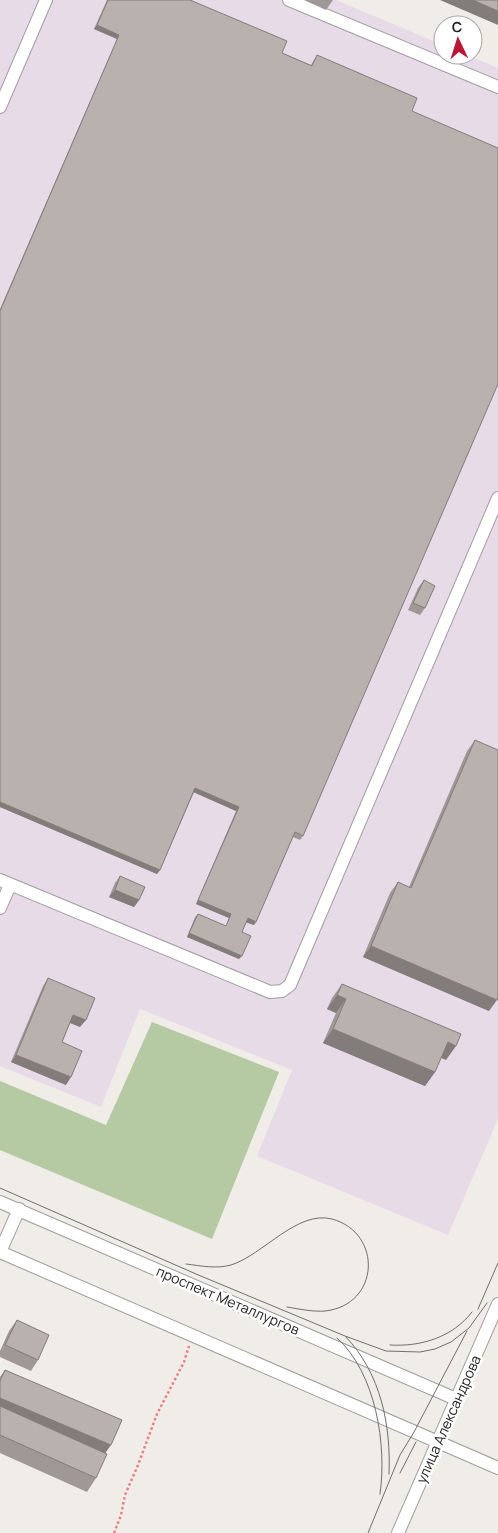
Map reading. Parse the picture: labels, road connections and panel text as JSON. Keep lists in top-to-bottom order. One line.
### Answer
{"streets":{"street":["проспект Металлургов","улица Александрова"]},"crossings":[["проспект Металлургов","улица Александрова"]],"north":"top"}
